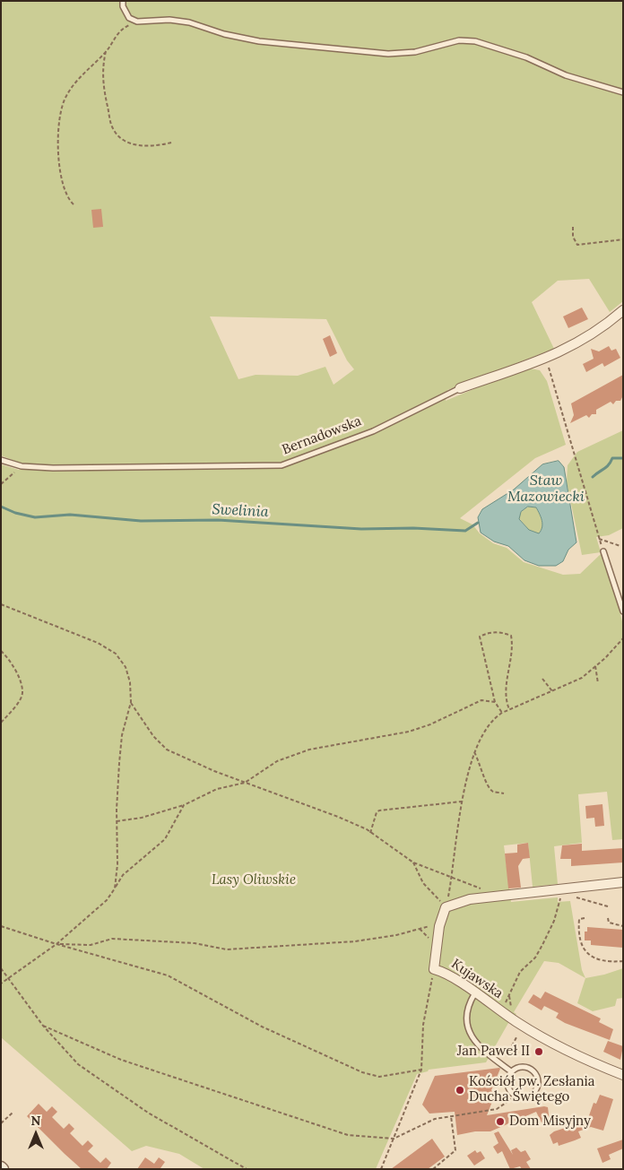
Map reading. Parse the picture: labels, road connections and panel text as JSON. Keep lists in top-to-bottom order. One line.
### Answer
{"streets":{"street":["Bernadowska","Kujawska"]},"water":["Staw Mazowiecki","Swelinia"],"parks":["Lasy Oliwskie"],"places":["Jan Paweł II","Kościół pw. Zesłania Ducha Świętego","Dom Misyjny"],"north":"top"}
